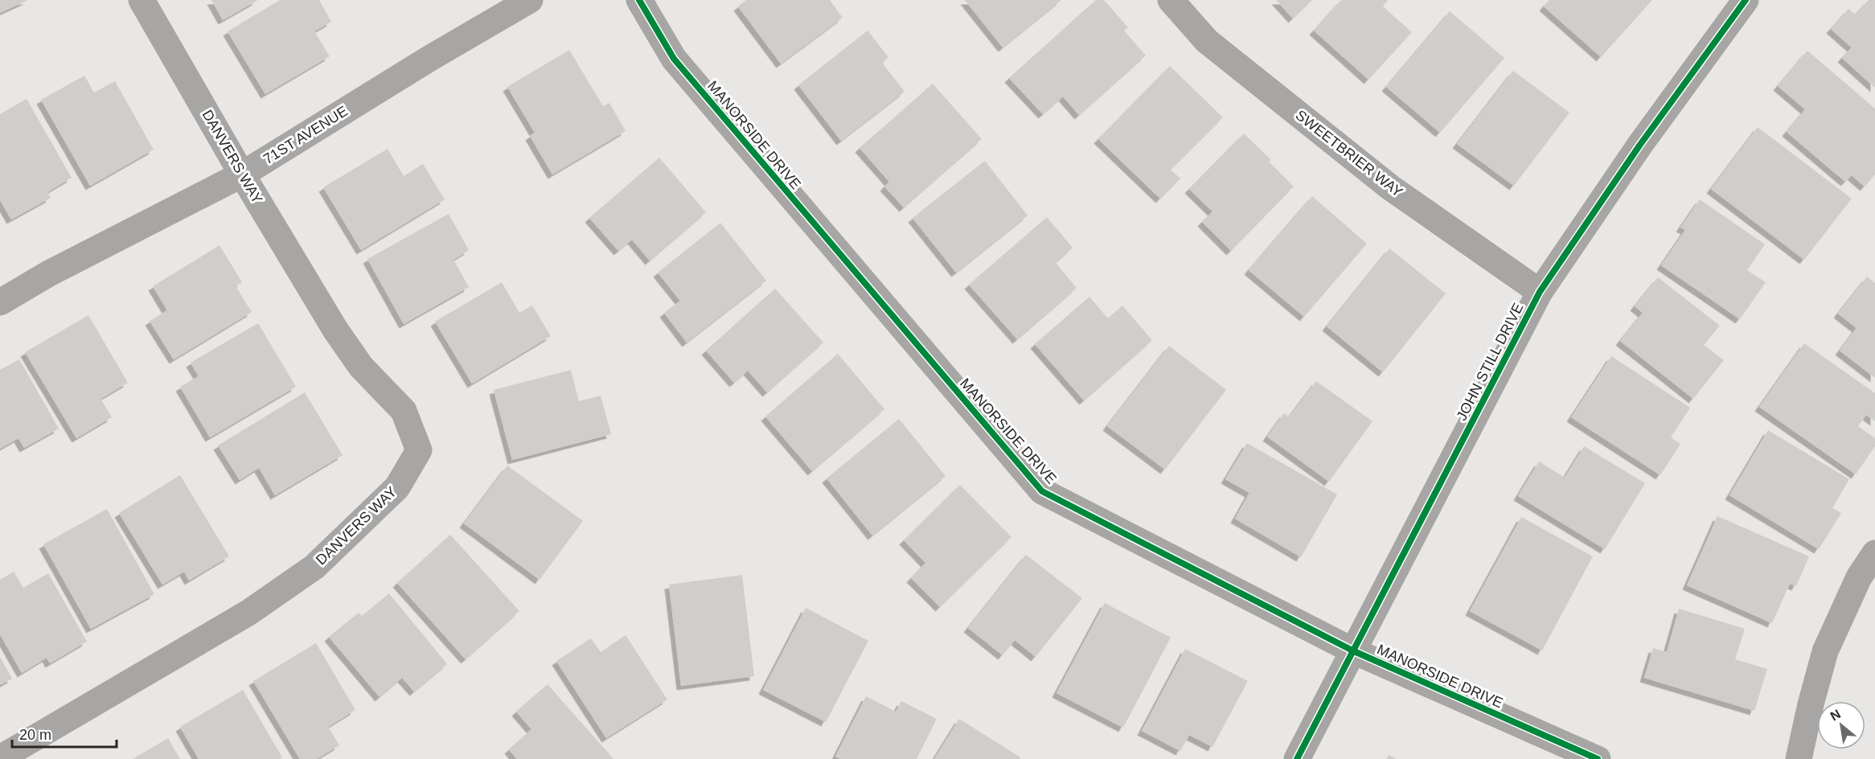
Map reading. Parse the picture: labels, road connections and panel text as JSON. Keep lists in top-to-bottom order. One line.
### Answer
{"streets":{"street":["71ST AVENUE","MANORSIDE DRIVE","SWEETBRIER WAY","DANVERS WAY","JOHN STILL DRIVE"]},"crossings":[["71ST AVENUE","DANVERS WAY"],["MANORSIDE DRIVE","JOHN STILL DRIVE"],["SWEETBRIER WAY","JOHN STILL DRIVE"]],"scale_bar":"20 m","north":"top left"}
